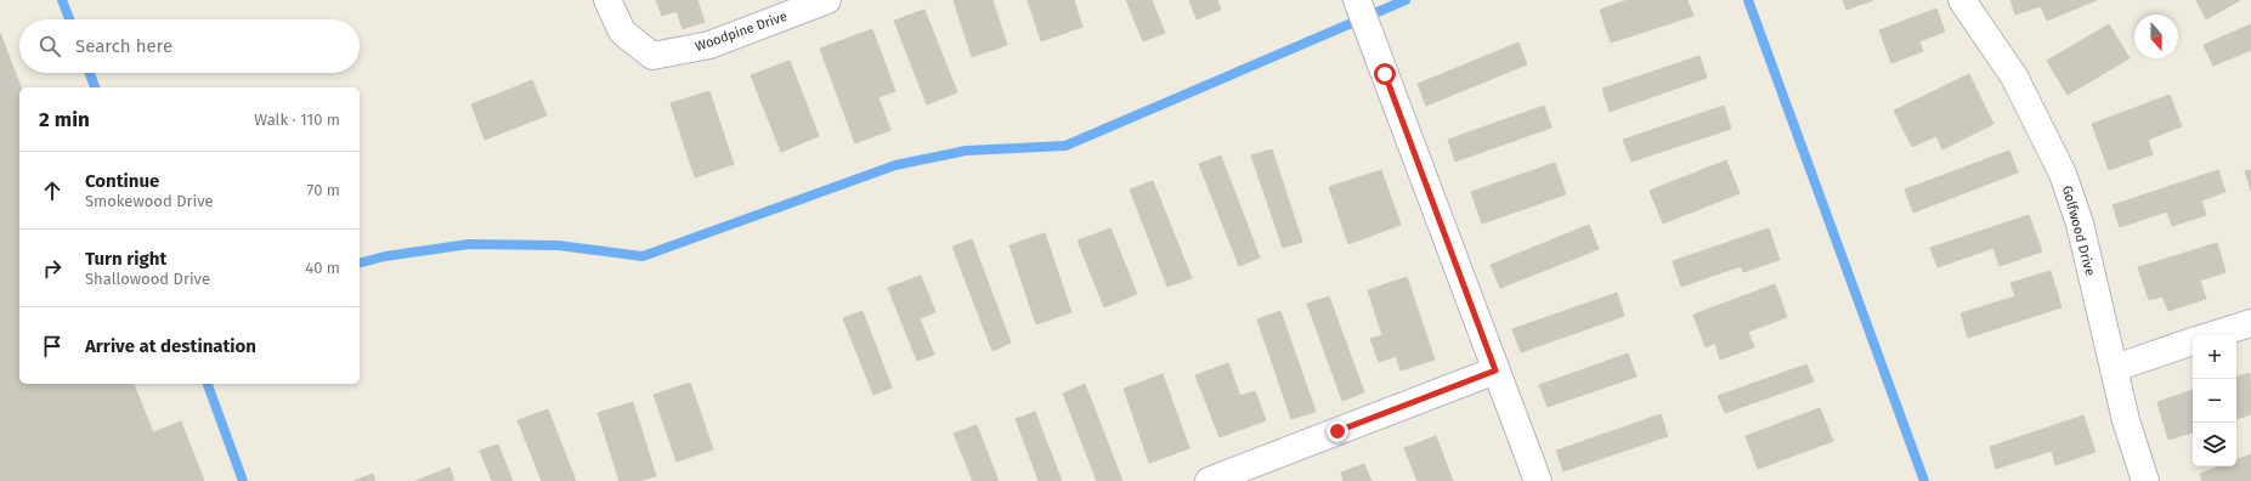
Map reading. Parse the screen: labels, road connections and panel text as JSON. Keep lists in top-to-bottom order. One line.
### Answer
{"streets":{"street":["Woodpine Drive","Golfwood Drive"]},"north":"bottom","page":{"search":"Search here","heading":["2 min","Walk · 110 m"],"list":[["Continue","Smokewood Drive","70 m"],["Turn right","Shallowood Drive","40 m"],"Arrive at destination"],"map_buttons":["+","−"]}}
